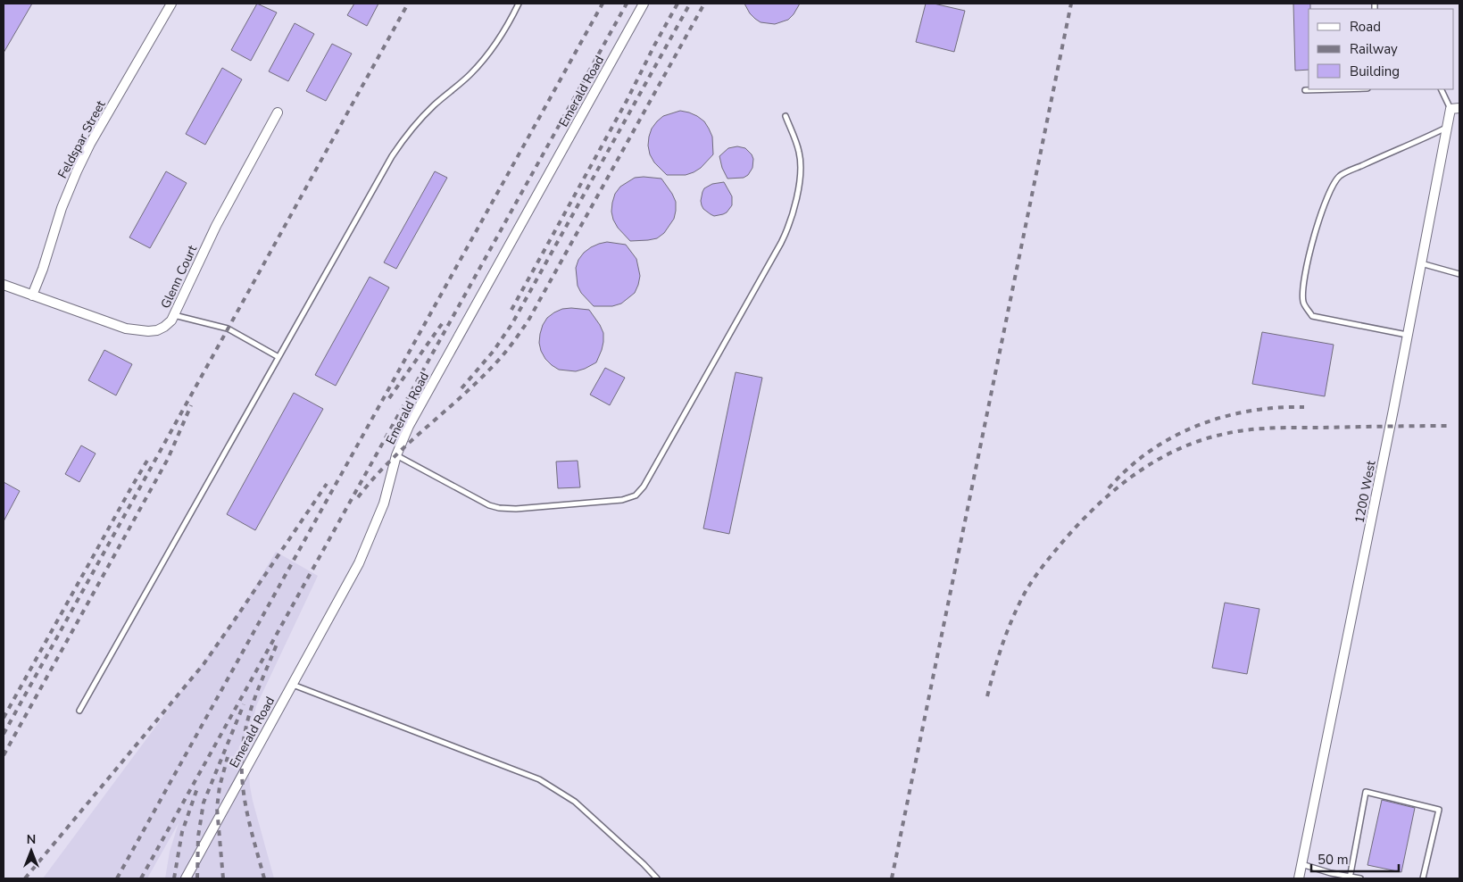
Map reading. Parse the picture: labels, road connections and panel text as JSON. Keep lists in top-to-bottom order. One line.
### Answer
{"streets":{"street":["Emerald Road","Feldspar Street","Glenn Court","1200 West"]},"crossings":[["Feldspar Street","Glenn Court"]],"legend":["Road","Railway","Building"],"scale_bar":"50 m","north":"top"}
